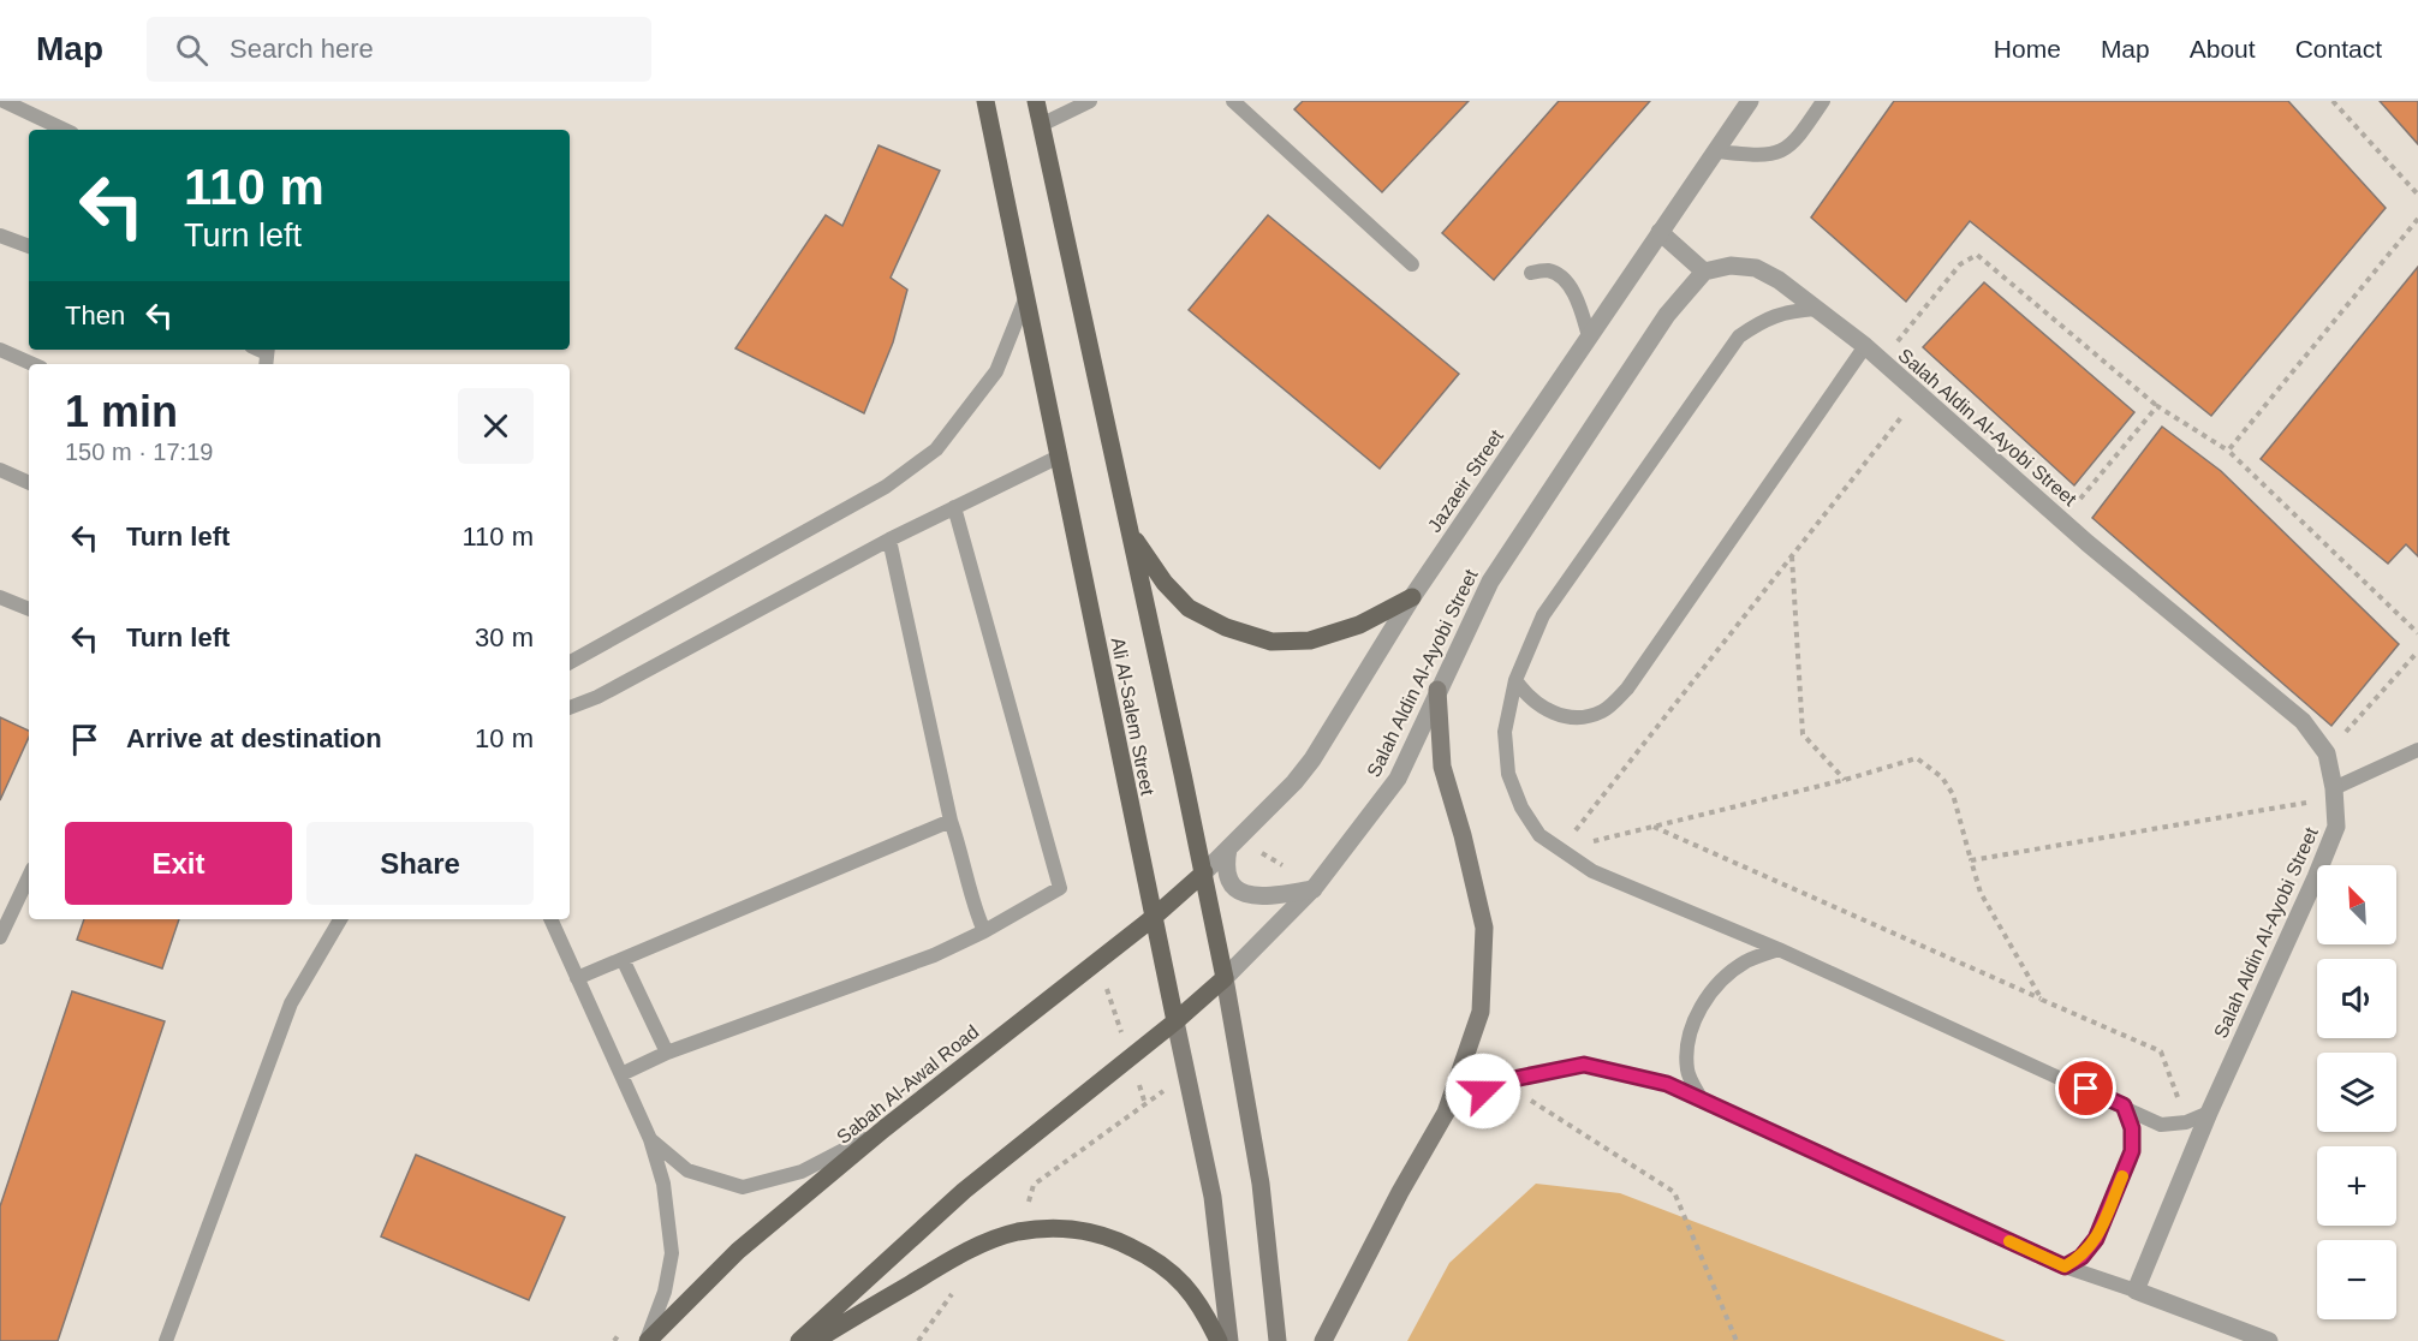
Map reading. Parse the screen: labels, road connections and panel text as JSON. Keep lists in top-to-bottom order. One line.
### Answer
{"streets":{"main road":["Ali Al-Salem Street","Sabah Al-Awal Road"],"street":["Salah Aldin Al-Ayobi Street","Jazaeir Street"]},"crossings":[["Salah Aldin Al-Ayobi Street","Ali Al-Salem Street"],["Jazaeir Street","Ali Al-Salem Street"],["Jazaeir Street","Sabah Al-Awal Road"],["Ali Al-Salem Street","Sabah Al-Awal Road"]],"north":"top left","page":{"header":"Map","search":"Search here","nav":["Home","Map","About","Contact"],"turn":["110 m","Turn left"],"then":"Then","heading":["1 min","150 m · 17:19"],"list":[{"name":"Turn left","value":"110 m"},{"name":"Turn left","value":"30 m"},{"name":"Arrive at destination","value":"10 m"}],"buttons":["Exit","Share"],"map_buttons":["+","−"]}}
